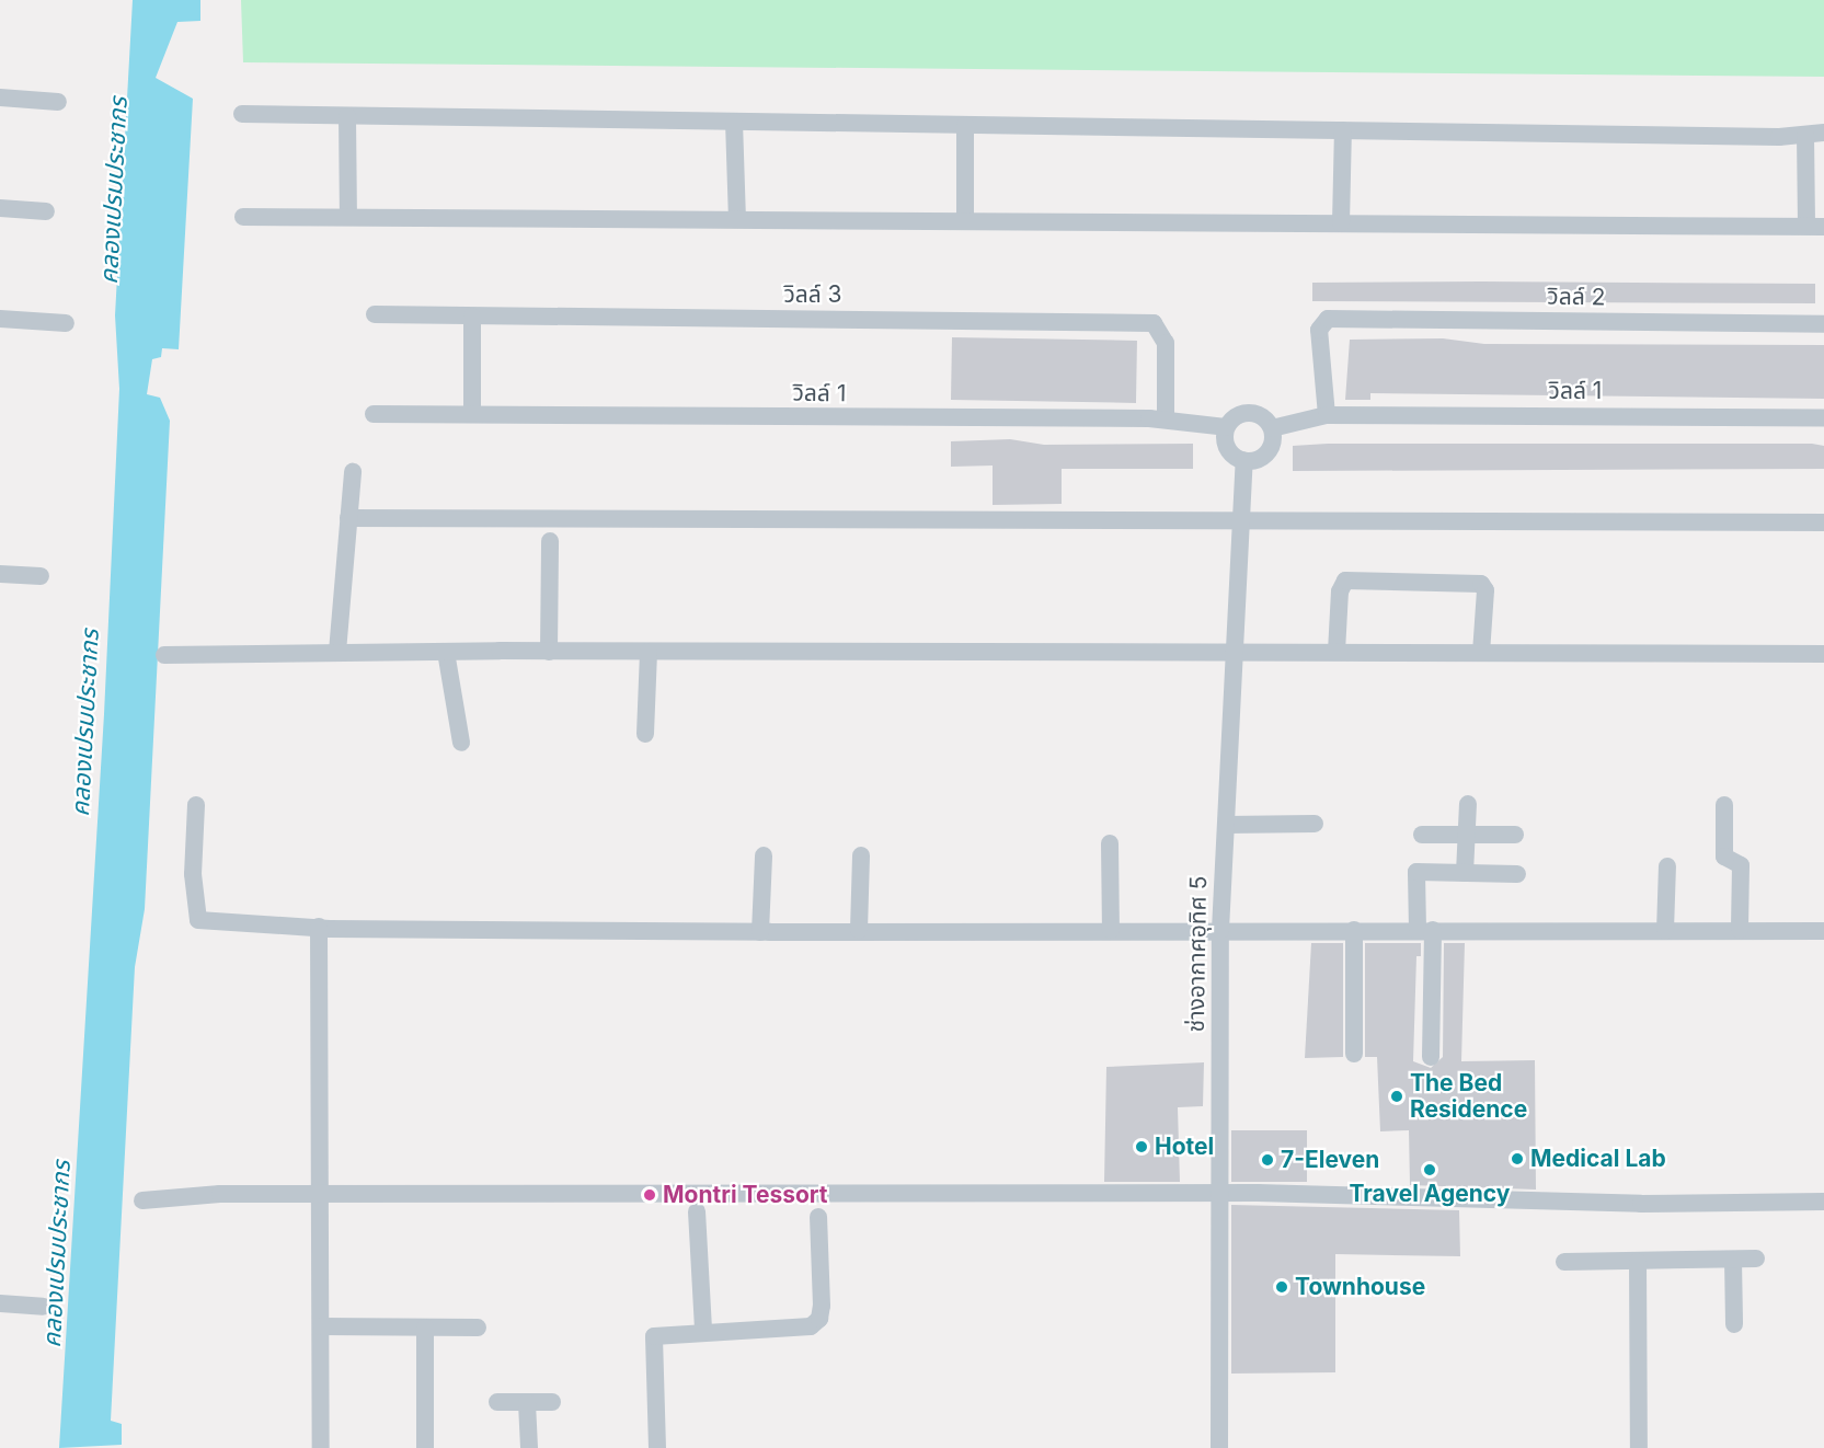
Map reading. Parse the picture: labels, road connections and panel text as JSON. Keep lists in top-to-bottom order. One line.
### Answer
{"streets":{"street":["วิลล์ 3","วิลล์ 2","วิลล์ 1","ช่างอากาศอุทิศ 5"]},"crossings":[["วิลล์ 3","วิลล์ 1"],["วิลล์ 2","วิลล์ 1"],["วิลล์ 1","ช่างอากาศอุทิศ 5"]],"water":["คลองเปรมประชากร"],"places":["The Bed Residence","Hotel","Medical Lab","7-Eleven","Travel Agency","Montri Tessort","Townhouse"]}
